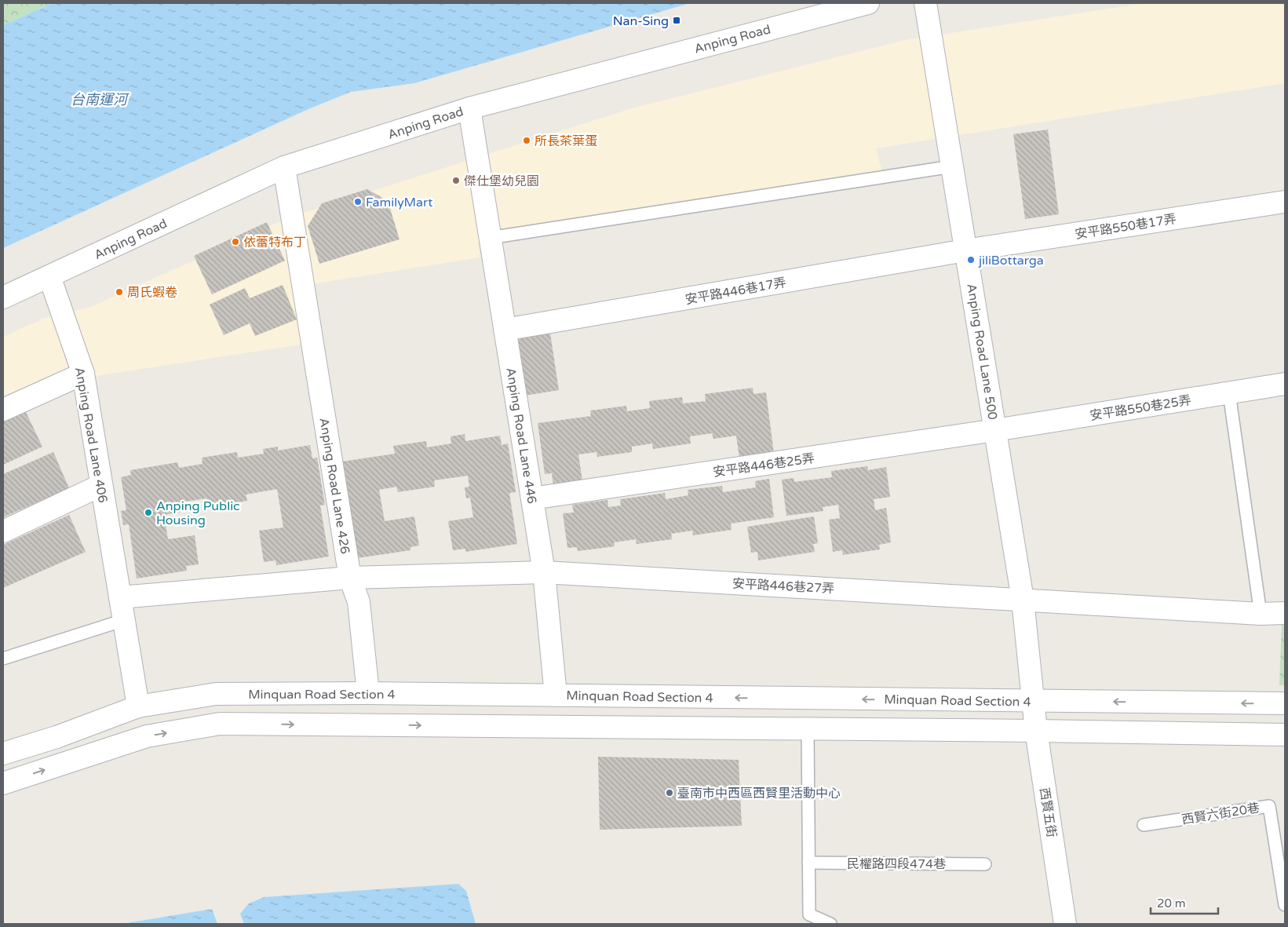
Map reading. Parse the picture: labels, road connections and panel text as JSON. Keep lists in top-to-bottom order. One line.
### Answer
{"streets":{"street":["Anping Road","安平路550巷17弄","安平路446巷17弄","Anping Road Lane 500","安平路550巷25弄","Anping Road Lane 406","Anping Road Lane 446","安平路446巷25弄","Anping Road Lane 426","安平路446巷27弄","Minquan Road Section 4","西賢五街"],"lane":["西賢六街20巷","民權路四段474巷"]},"crossings":[["Anping Road","Anping Road Lane 406"],["Anping Road","Anping Road Lane 446"],["Anping Road","Anping Road Lane 426"],["安平路550巷17弄","安平路446巷17弄"],["安平路550巷17弄","Anping Road Lane 500"],["安平路446巷17弄","Anping Road Lane 500"],["安平路446巷17弄","Anping Road Lane 446"],["Anping Road Lane 500","安平路550巷25弄"],["Anping Road Lane 500","安平路446巷25弄"],["Anping Road Lane 500","安平路446巷27弄"],["Anping Road Lane 500","Minquan Road Section 4"],["Anping Road Lane 500","西賢五街"],["安平路550巷25弄","安平路446巷25弄"],["Anping Road Lane 406","Minquan Road Section 4"],["Anping Road Lane 446","安平路446巷25弄"],["Anping Road Lane 446","安平路446巷27弄"],["Anping Road Lane 446","Minquan Road Section 4"],["Anping Road Lane 426","Minquan Road Section 4"],["Minquan Road Section 4","西賢五街"]],"water":["台南運河"],"places":{"transit":["Nan-Sing"],"other":["所長茶葉蛋","傑仕堡幼兒園","FamilyMart","依蕾特布丁","jiliBottarga","周氏蝦卷","Anping Public Housing","臺南市中西區西賢里活動中心"]},"scale_bar":"20 m"}
